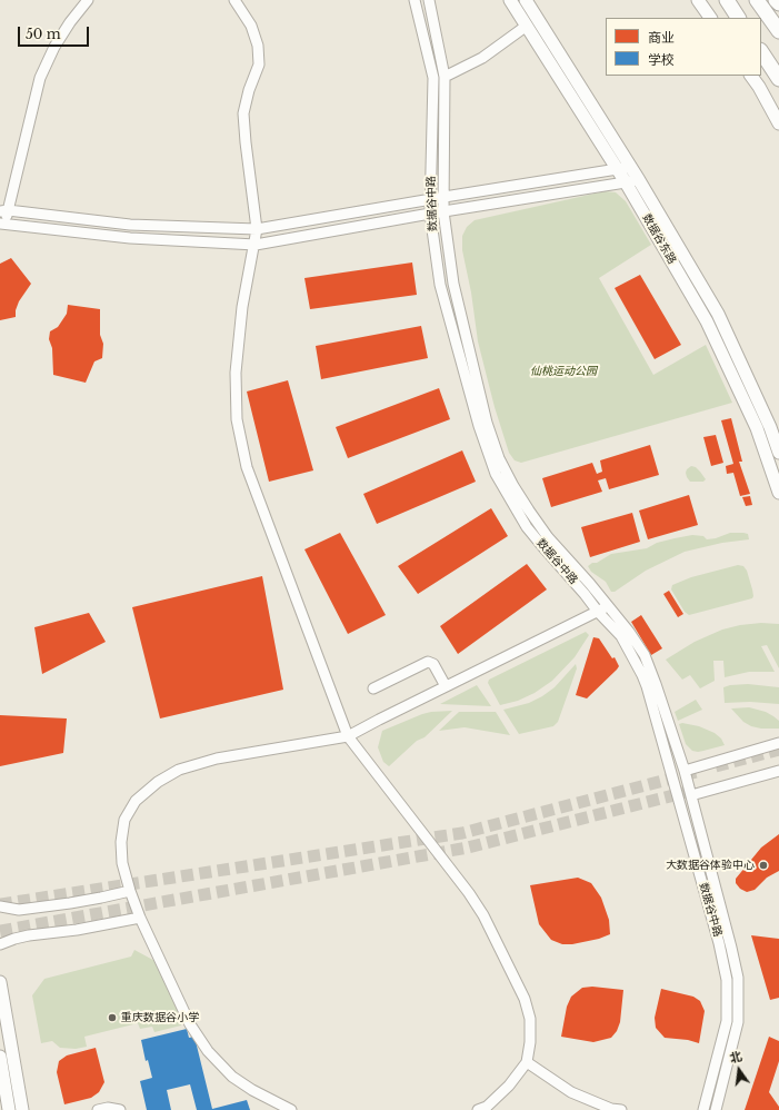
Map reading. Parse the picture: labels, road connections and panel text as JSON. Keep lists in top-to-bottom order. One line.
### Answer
{"streets":{"main road":["数据谷东路"],"street":["数据谷中路"]},"parks":["仙桃运动公园"],"places":["大数据谷体验中心","重庆数据谷小学"],"legend":["商业","学校"],"scale_bar":"50 m","north":"top"}
